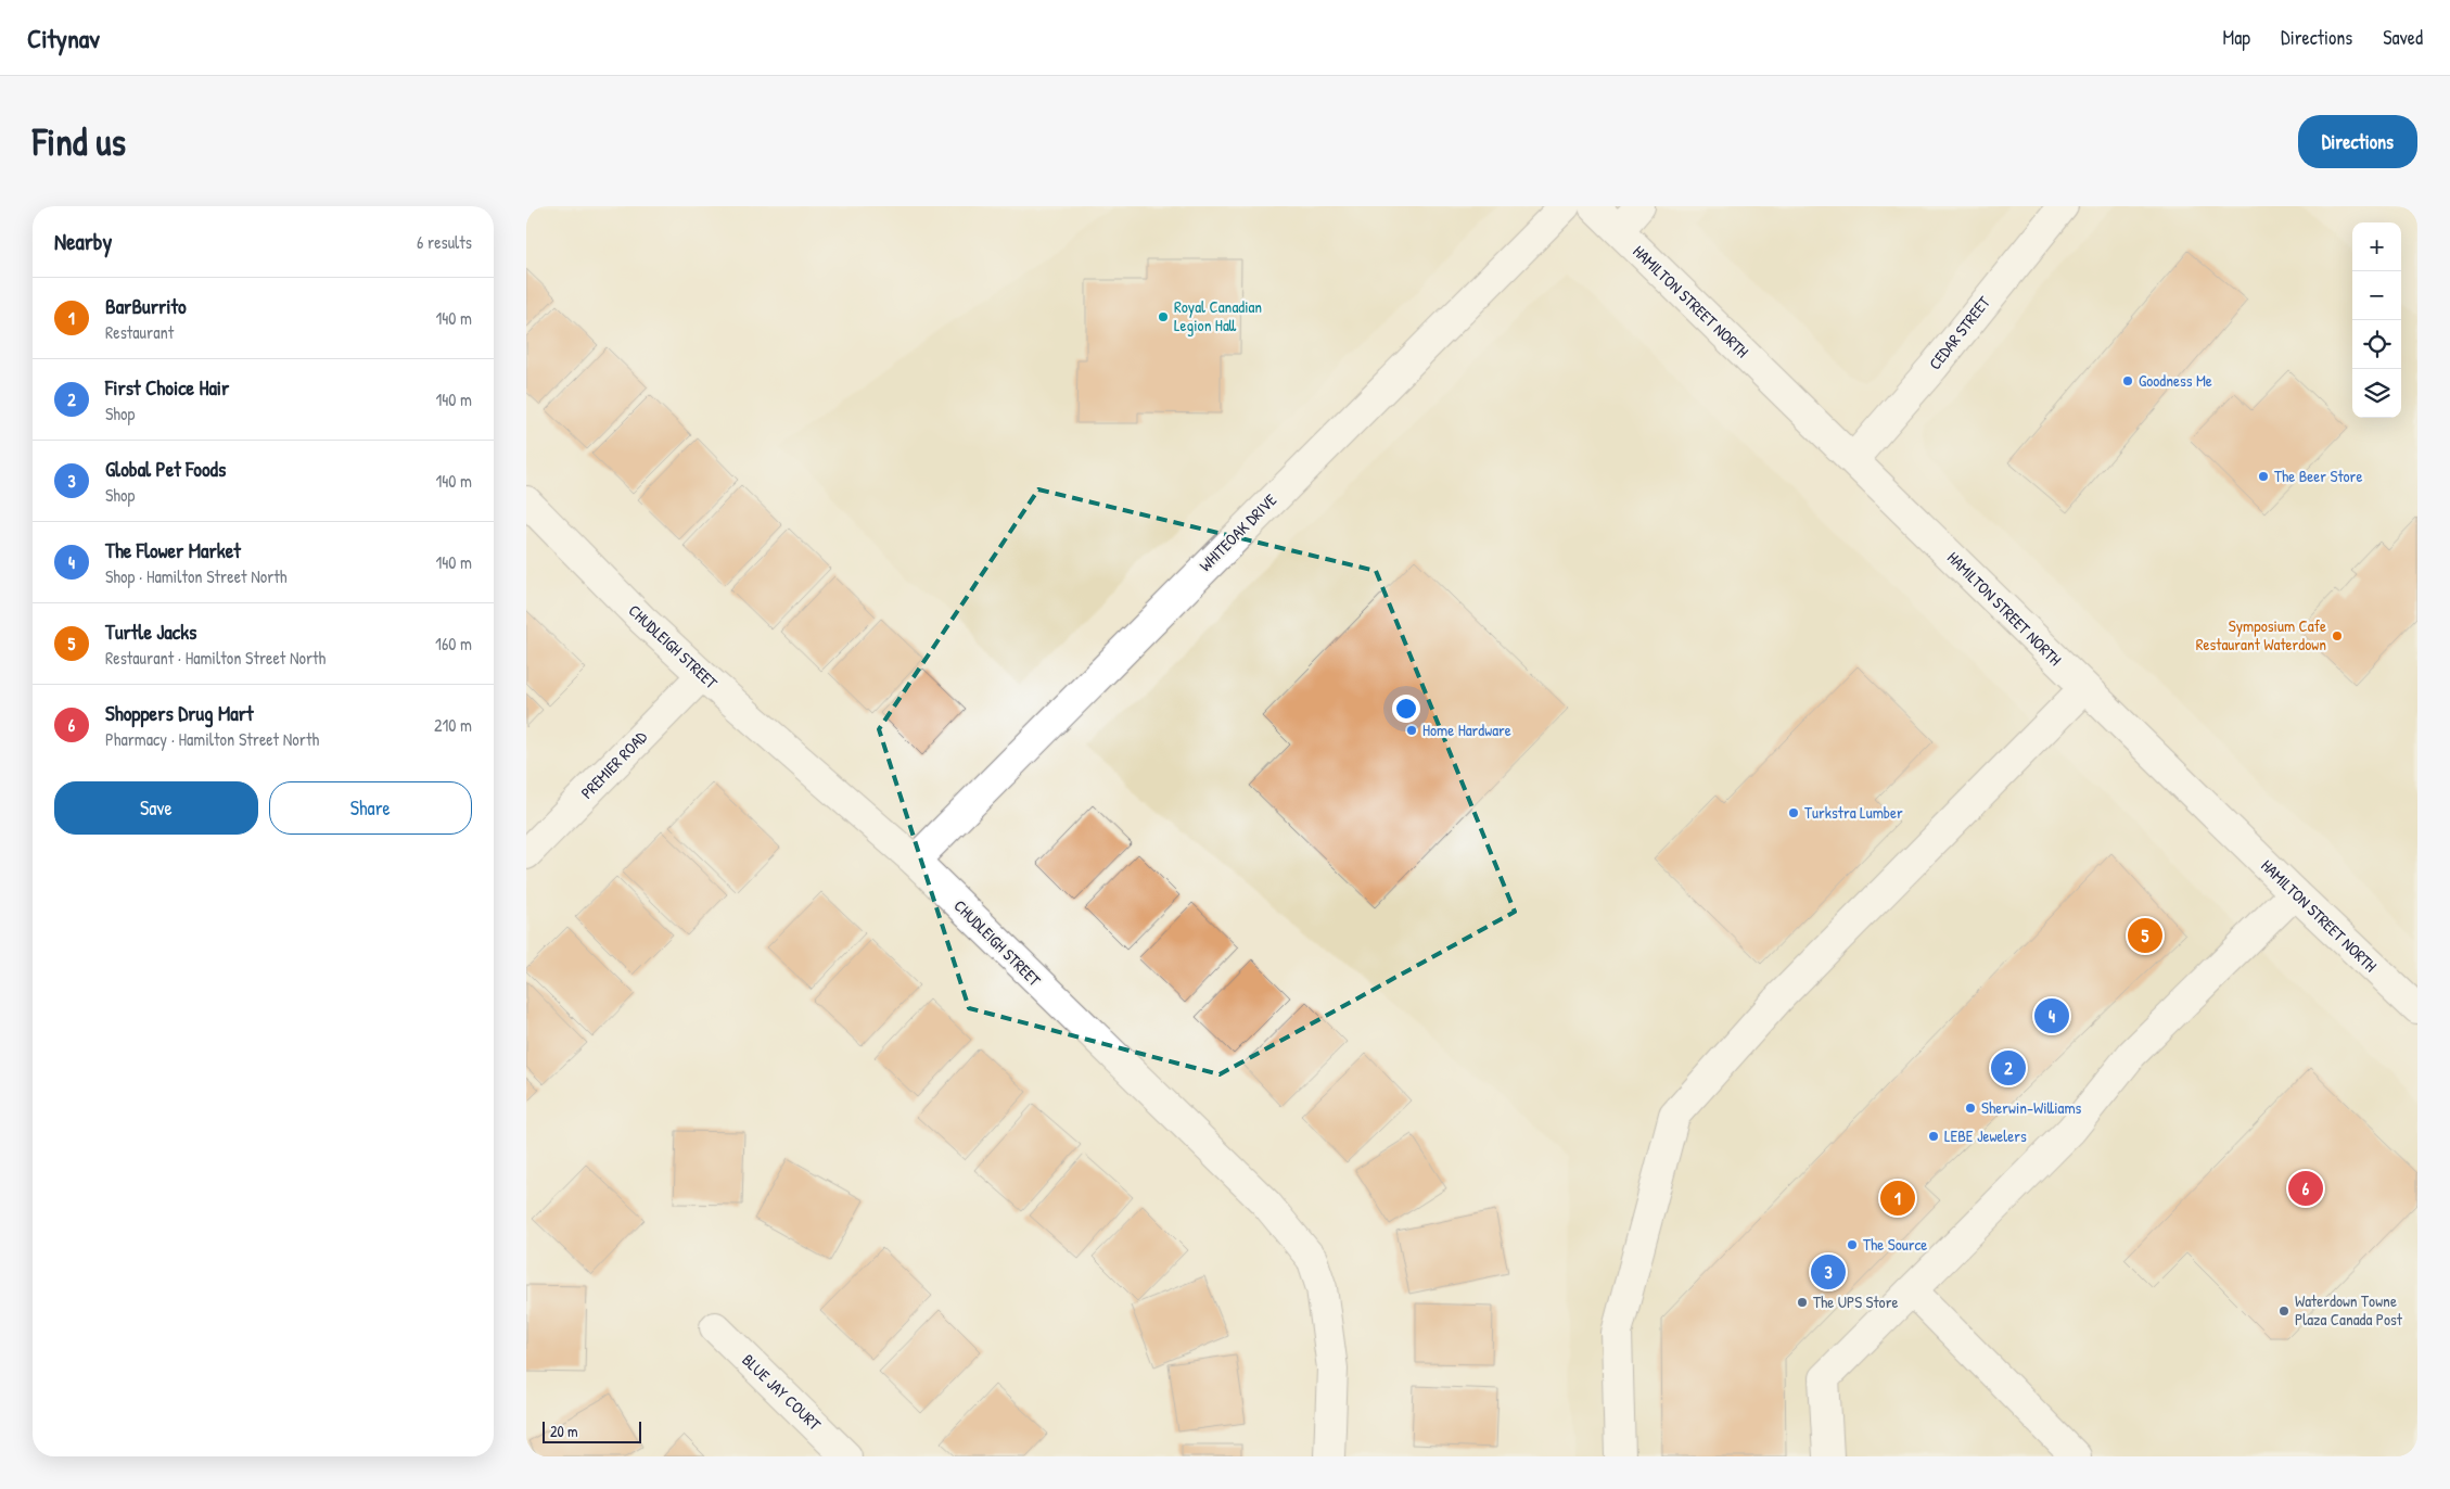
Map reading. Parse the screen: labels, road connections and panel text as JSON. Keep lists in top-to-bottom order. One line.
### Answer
{"streets":{"street":["HAMILTON STREET NORTH","CEDAR STREET","WHITEOAK DRIVE","CHUDLEIGH STREET","PREMIER ROAD","BLUE JAY COURT"]},"crossings":[["HAMILTON STREET NORTH","CEDAR STREET"],["WHITEOAK DRIVE","CHUDLEIGH STREET"],["CHUDLEIGH STREET","PREMIER ROAD"]],"places":["Royal Canadian Legion Hall","Goodness Me","The Beer Store","Symposium Cafe Restaurant Waterdown","Home Hardware","Turkstra Lumber","Sherwin-Williams","LEBE Jewelers","The Source","The UPS Store","Waterdown Towne Plaza Canada Post"],"scale_bar":"20 m","page":{"header":"Citynav","nav":["Map","Directions","Saved"],"buttons":["Directions",["Save","Share"]],"title":"Find us","heading":["Nearby","6 results"],"map_buttons":["+","−"],"list":[{"mark":"1","name":"BarBurrito","note":"Restaurant","value":"140 m"},{"mark":"2","name":"First Choice Hair","note":"Shop","value":"140 m"},{"mark":"3","name":"Global Pet Foods","note":"Shop","value":"140 m"},{"mark":"4","name":"The Flower Market","note":"Shop · Hamilton Street North","value":"140 m"},{"mark":"5","name":"Turtle Jacks","note":"Restaurant · Hamilton Street North","value":"160 m"},{"mark":"6","name":"Shoppers Drug Mart","note":"Pharmacy · Hamilton Street North","value":"210 m"}],"pins":["5","4","2","6","1","3"],"scale":"20 m"}}
